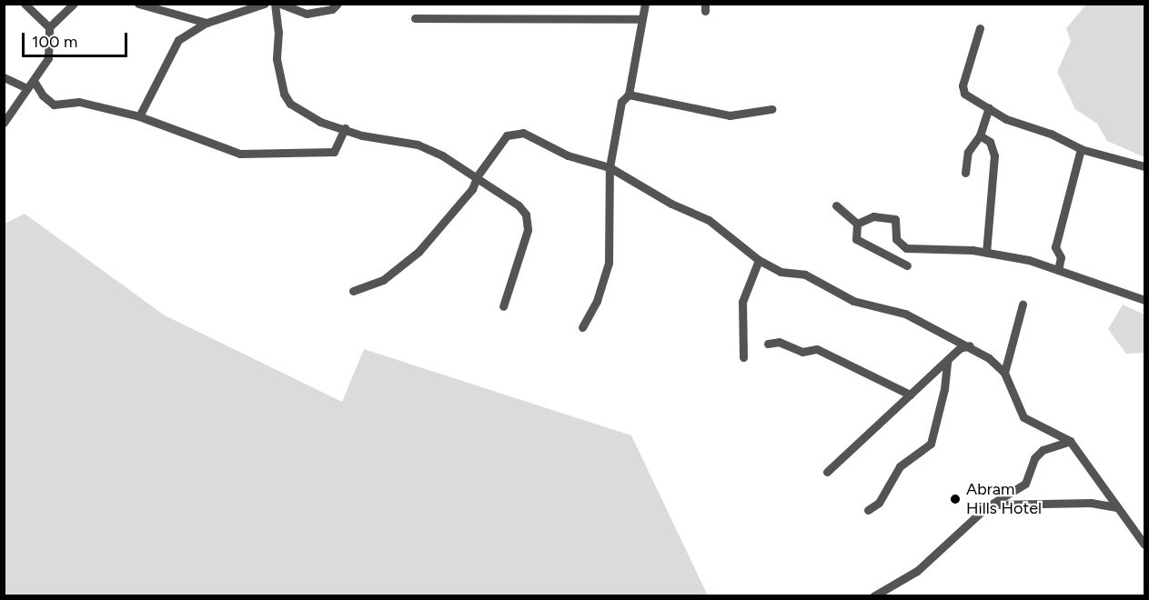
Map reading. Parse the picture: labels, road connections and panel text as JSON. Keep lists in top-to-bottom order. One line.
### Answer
{"places":["Abram Hills Hotel"],"scale_bar":"100 m"}
